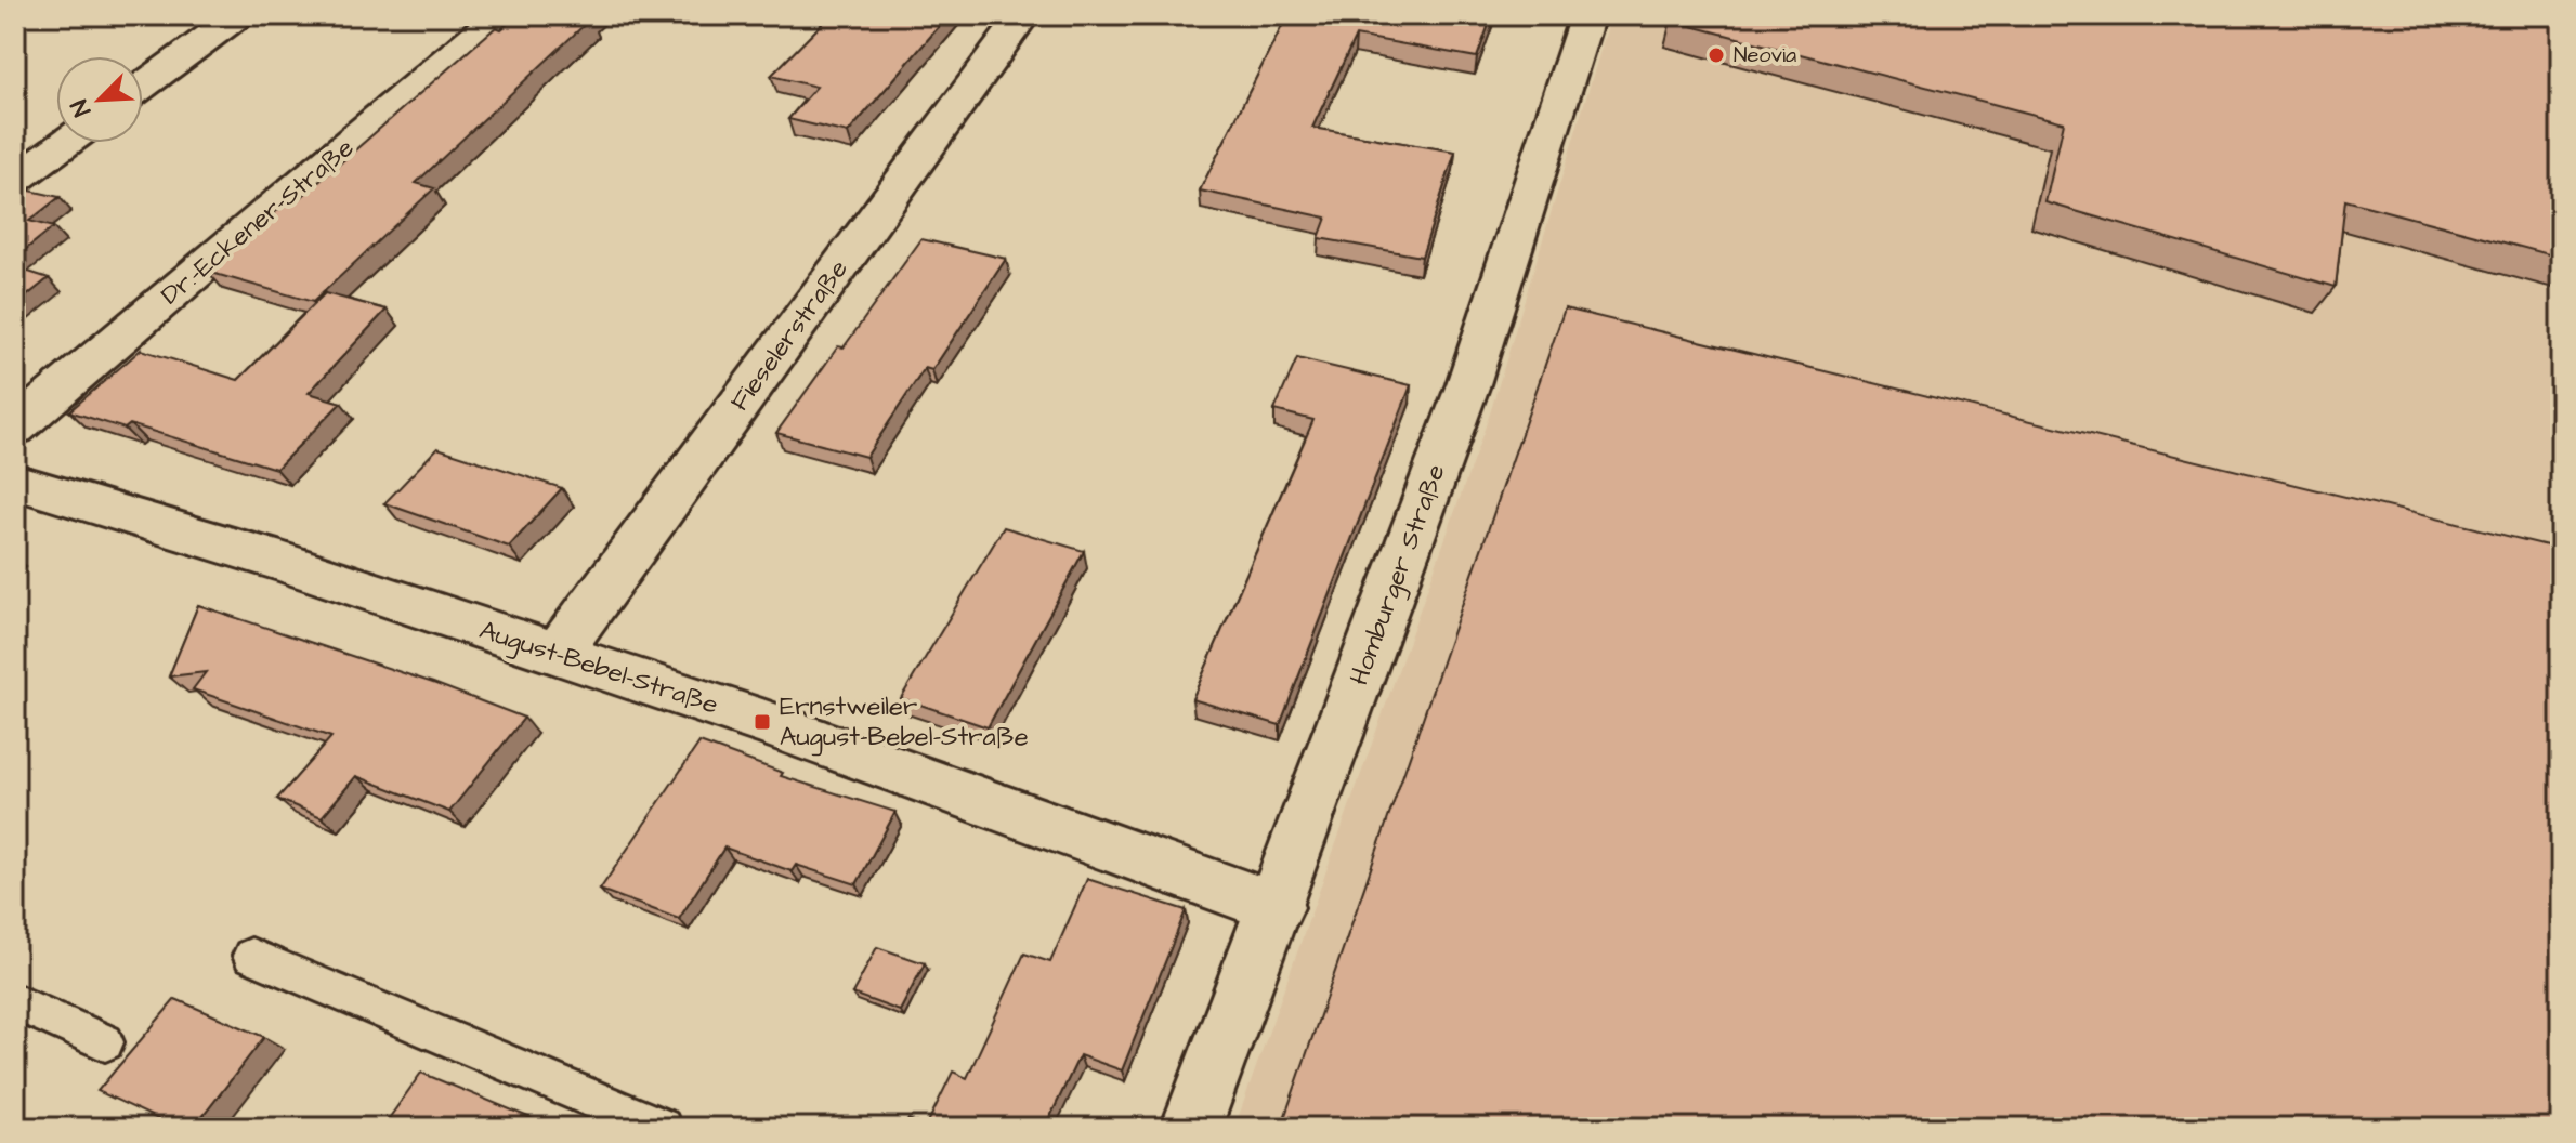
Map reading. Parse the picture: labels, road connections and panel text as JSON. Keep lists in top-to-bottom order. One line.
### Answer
{"streets":{"street":["Dr.-Eckener-Straße","Fieselerstraße","Homburger Straße","August-Bebel-Straße"]},"crossings":[["Fieselerstraße","August-Bebel-Straße"],["Homburger Straße","August-Bebel-Straße"]],"places":{"other":["Neovia"],"transit":["Ernstweiler August-Bebel-Straße"]},"north":"bottom left"}
